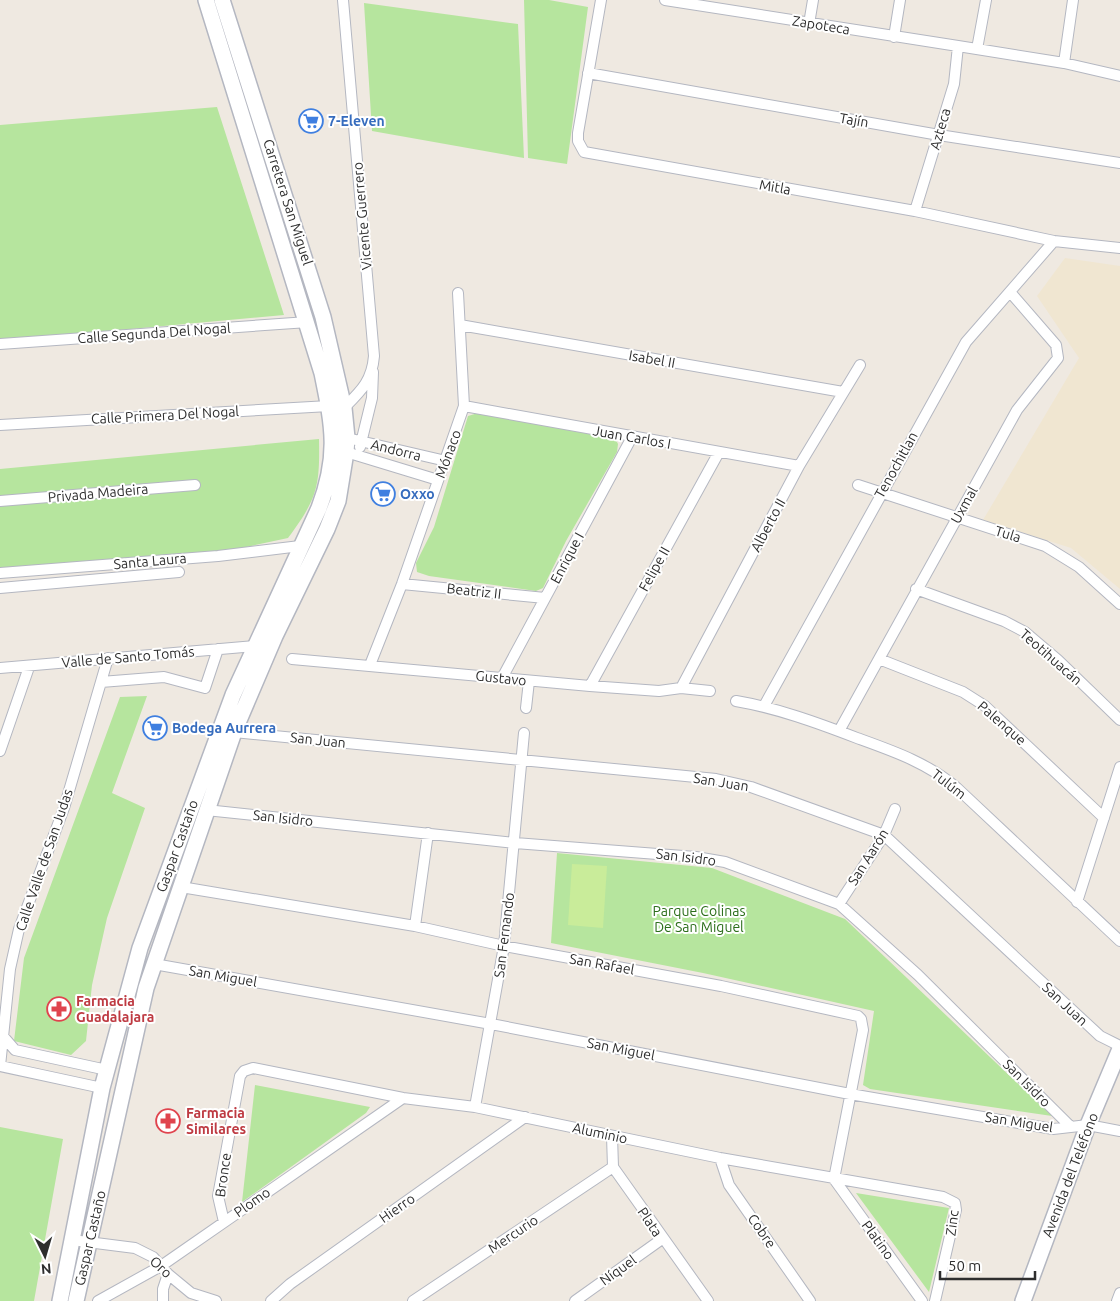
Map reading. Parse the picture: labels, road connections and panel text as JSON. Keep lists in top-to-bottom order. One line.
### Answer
{"streets":{"main road":["Carretera San Miguel","Gaspar Castaño","Avenida del Teléfono"],"street":["Zapoteca","Tajín","Azteca","Mitla","Vicente Guerrero","Calle Segunda Del Nogal","Isabel II","Calle Primera Del Nogal","Juan Carlos I","Andorra","Mónaco","Tenochitlan","Privada Madeira","Uxmal","Alberto II","Tula","Enrique I","Santa Laura","Felipe II","Beatriz II","Valle de Santo Tomás","Teotihuacán","Gustavo","Palenque","San Juan","Tulúm","San Isidro","San Aarón","Calle Valle de San Judas","San Fernando","San Rafael","San Miguel","Aluminio","Bronce","Plomo","Hierro","Plata","Zinc","Cobre","Mercurio","Platino","Oro","Níquel"]},"crossings":[["Zapoteca","Azteca"],["Tajín","Azteca"],["Tajín","Mitla"],["Azteca","Mitla"],["Mitla","Tenochitlan"],["Carretera San Miguel","Calle Segunda Del Nogal"],["Carretera San Miguel","Calle Primera Del Nogal"],["Carretera San Miguel","Gaspar Castaño"],["Vicente Guerrero","Andorra"],["Vicente Guerrero","Gaspar Castaño"],["Isabel II","Mónaco"],["Isabel II","Alberto II"],["Calle Primera Del Nogal","Gaspar Castaño"],["Juan Carlos I","Mónaco"],["Juan Carlos I","Alberto II"],["Juan Carlos I","Enrique I"],["Juan Carlos I","Felipe II"],["Andorra","Mónaco"],["Andorra","Gaspar Castaño"],["Mónaco","Beatriz II"],["Mónaco","Gustavo"],["Tenochitlan","Uxmal"],["Tenochitlan","Tula"],["Tenochitlan","Tulúm"],["Uxmal","Tula"],["Uxmal","Teotihuacán"],["Uxmal","Palenque"],["Uxmal","Tulúm"],["Alberto II","Gustavo"],["Enrique I","Beatriz II"],["Enrique I","Gustavo"],["Santa Laura","Gaspar Castaño"],["Felipe II","Gustavo"],["Valle de Santo Tomás","Gaspar Castaño"],["Valle de Santo Tomás","Calle Valle de San Judas"],["San Juan","Gaspar Castaño"],["San Juan","San Aarón"],["San Juan","San Fernando"],["San Juan","Avenida del Teléfono"],["San Isidro","Gaspar Castaño"],["San Isidro","San Aarón"],["San Isidro","San Fernando"],["San Isidro","San Miguel"],["Gaspar Castaño","San Rafael"],["Gaspar Castaño","San Miguel"],["Gaspar Castaño","Oro"],["San Fernando","San Rafael"],["San Fernando","San Miguel"],["San Fernando","Aluminio"],["San Rafael","San Miguel"],["San Rafael","Aluminio"],["San Rafael","Platino"],["San Miguel","Avenida del Teléfono"],["Aluminio","Bronce"],["Aluminio","Plomo"],["Aluminio","Hierro"],["Aluminio","Zinc"],["Aluminio","Cobre"],["Aluminio","Platino"],["Bronce","Plomo"],["Plomo","Oro"],["Plata","Mercurio"],["Plata","Níquel"]],"parks":["Parque Colinas De San Miguel"],"places":{"supermarket":["7-Eleven","Oxxo","Bodega Aurrera"],"pharmacy":["Farmacia Guadalajara","Farmacia Similares"]},"scale_bar":"50 m","north":"bottom"}
